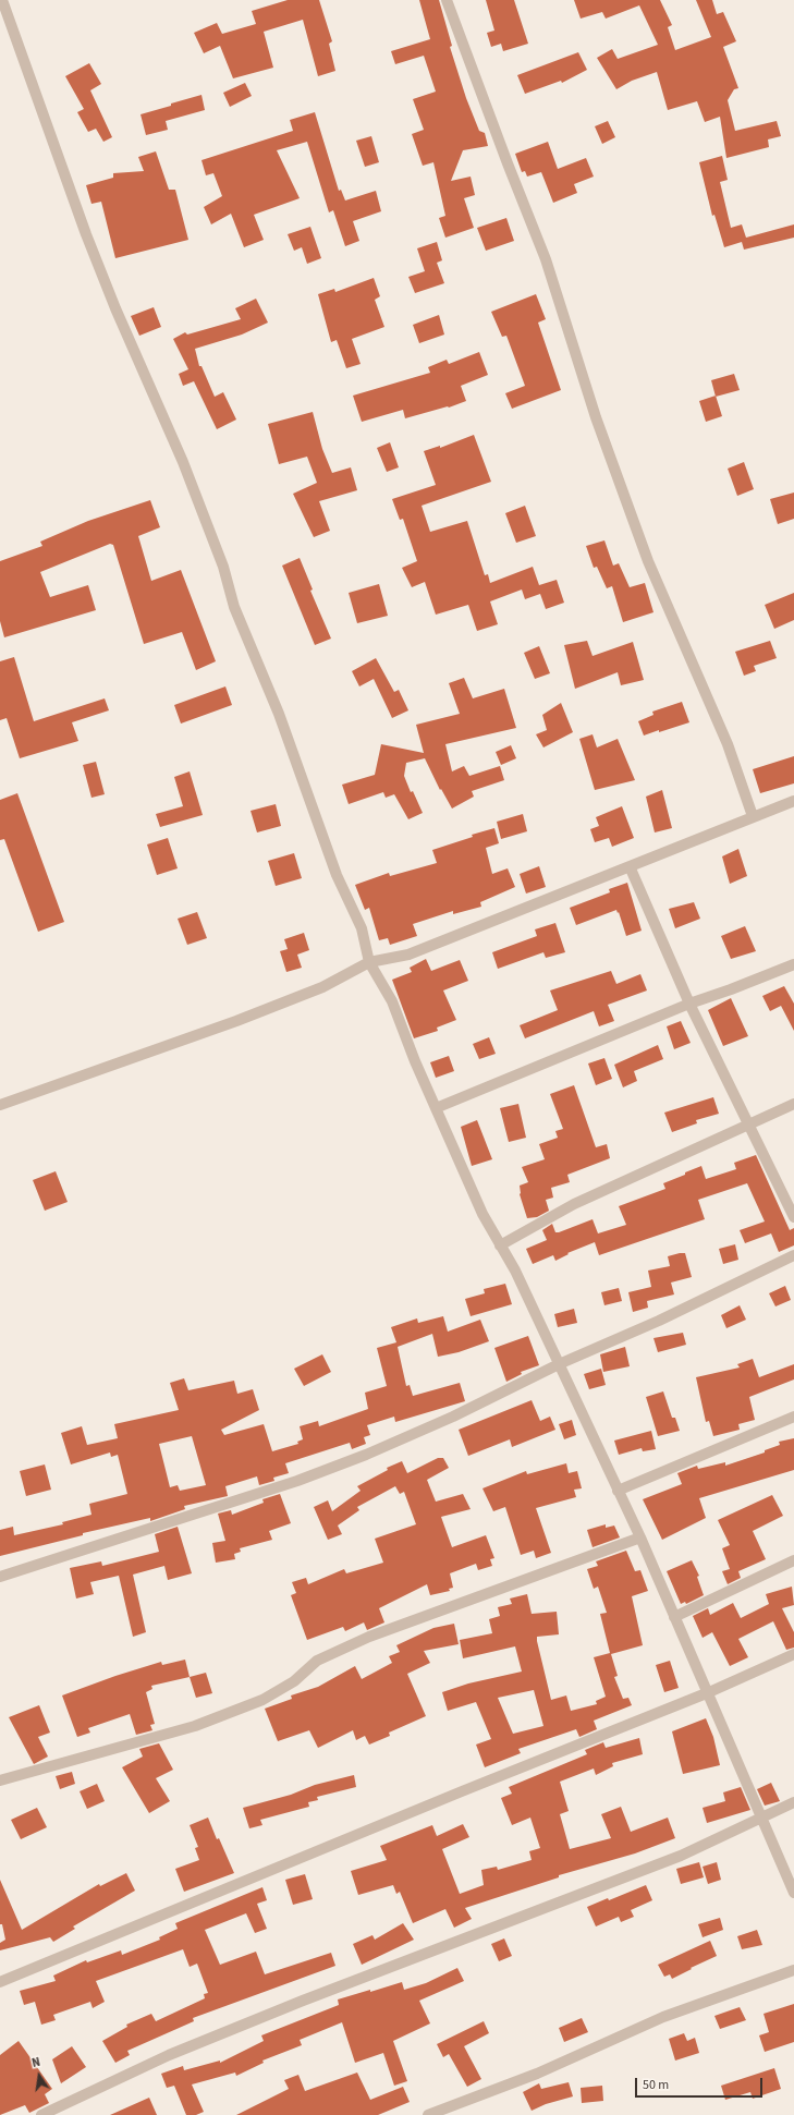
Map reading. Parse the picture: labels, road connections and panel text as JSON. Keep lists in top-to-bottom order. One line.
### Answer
{"scale_bar":"50 m","north":"top"}
